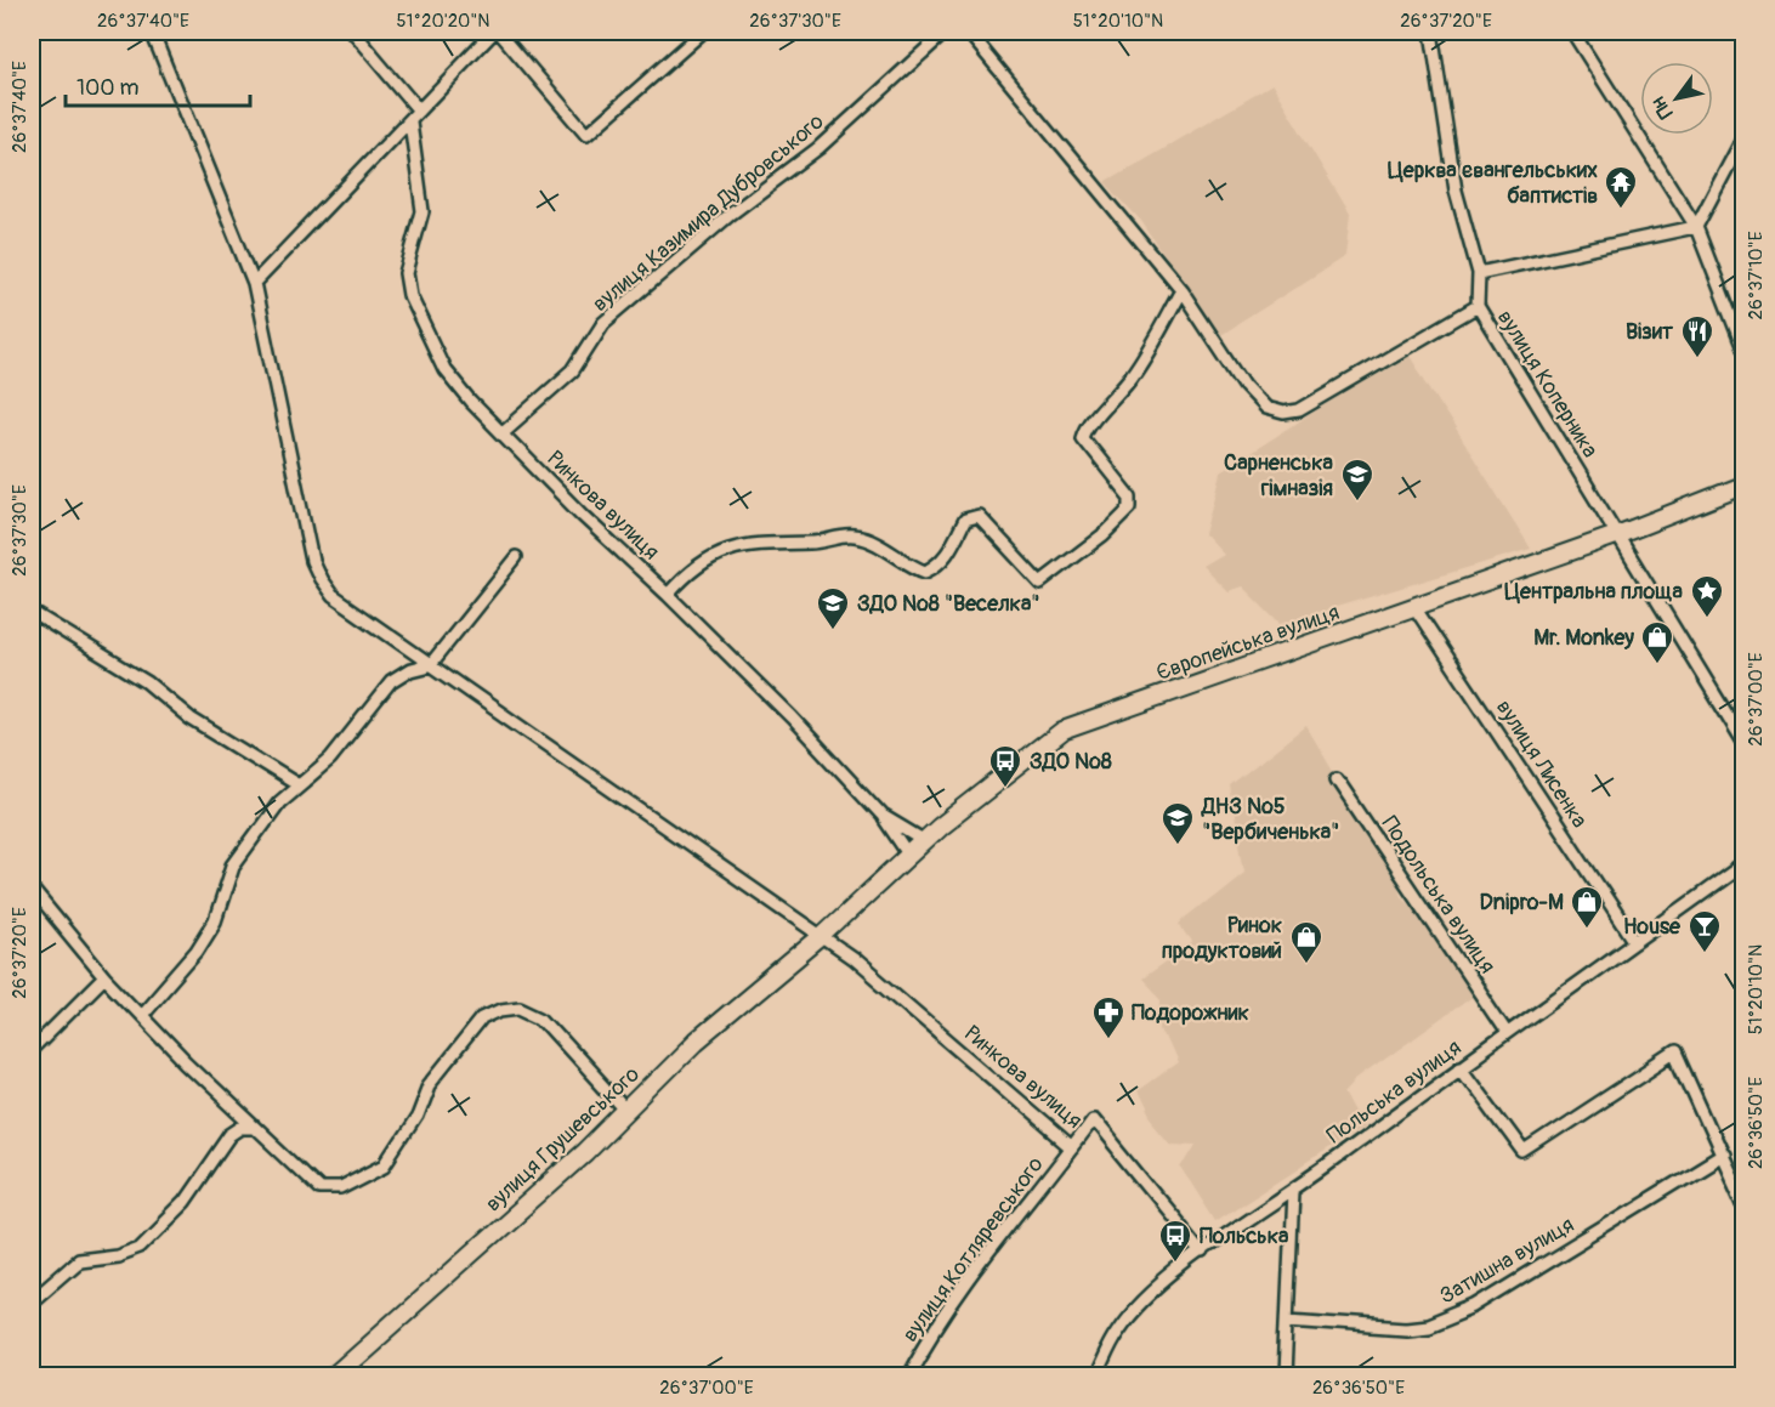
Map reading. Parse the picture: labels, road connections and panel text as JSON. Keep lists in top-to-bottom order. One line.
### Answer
{"streets":{"main road":["Європейська вулиця","вулиця Грушевського"],"street":["вулиця Казимира Дубровського","вулиця Коперника","Ринкова вулиця","вулиця Лисенка","Подольська вулиця","Польська вулиця","вулиця Котляревського","Затишна вулиця"]},"crossings":[["вулиця Казимира Дубровського","Ринкова вулиця"],["вулиця Коперника","Європейська вулиця"],["Ринкова вулиця","Європейська вулиця"],["Ринкова вулиця","Польська вулиця"],["Ринкова вулиця","вулиця Грушевського"],["Ринкова вулиця","вулиця Котляревського"],["Європейська вулиця","вулиця Лисенка"],["Європейська вулиця","вулиця Грушевського"],["вулиця Лисенка","Польська вулиця"],["Подольська вулиця","Польська вулиця"]],"places":{"temple":["Церква євангельських баптистів"],"restaurant":["Візит"],"school or university":["Сарненська гімназія","ЗДО №8 \"Веселка\"","ДНЗ №5 \"Вербиченька\""],"place":["Центральна площа"],"shop":["Mr. Monkey","Dnipro-M","Ринок продуктовий"],"bus stop":["ЗДО №8","Польська"],"bar":["House"],"pharmacy":["Подорожник"]},"scale_bar":"100 m","north":"bottom left","coordinates":["26°37'40\"E","51°20'20\"N","26°37'30\"E","51°20'10\"N","26°37'20\"E","26°37'10\"E","26°37'00\"E","26°36'50\"E"]}
